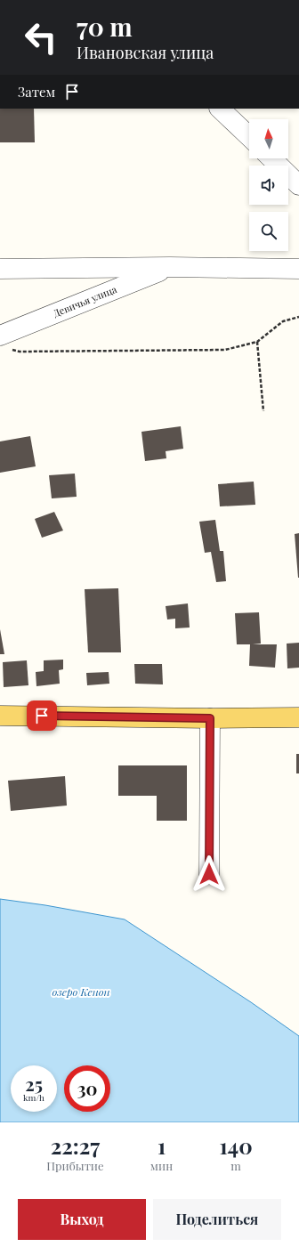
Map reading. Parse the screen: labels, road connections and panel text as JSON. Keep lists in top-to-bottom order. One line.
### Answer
{"streets":{"street":["Девичья улица"]},"water":["озеро Кенон"],"north":"top","page":{"turn":["70 m","Ивановская улица"],"then":"Затем","speed":"25 km/h","limit":"30","eta":["22:27","Прибытие","1","мин","140","m"],"buttons":["Выход","Поделиться"]}}
